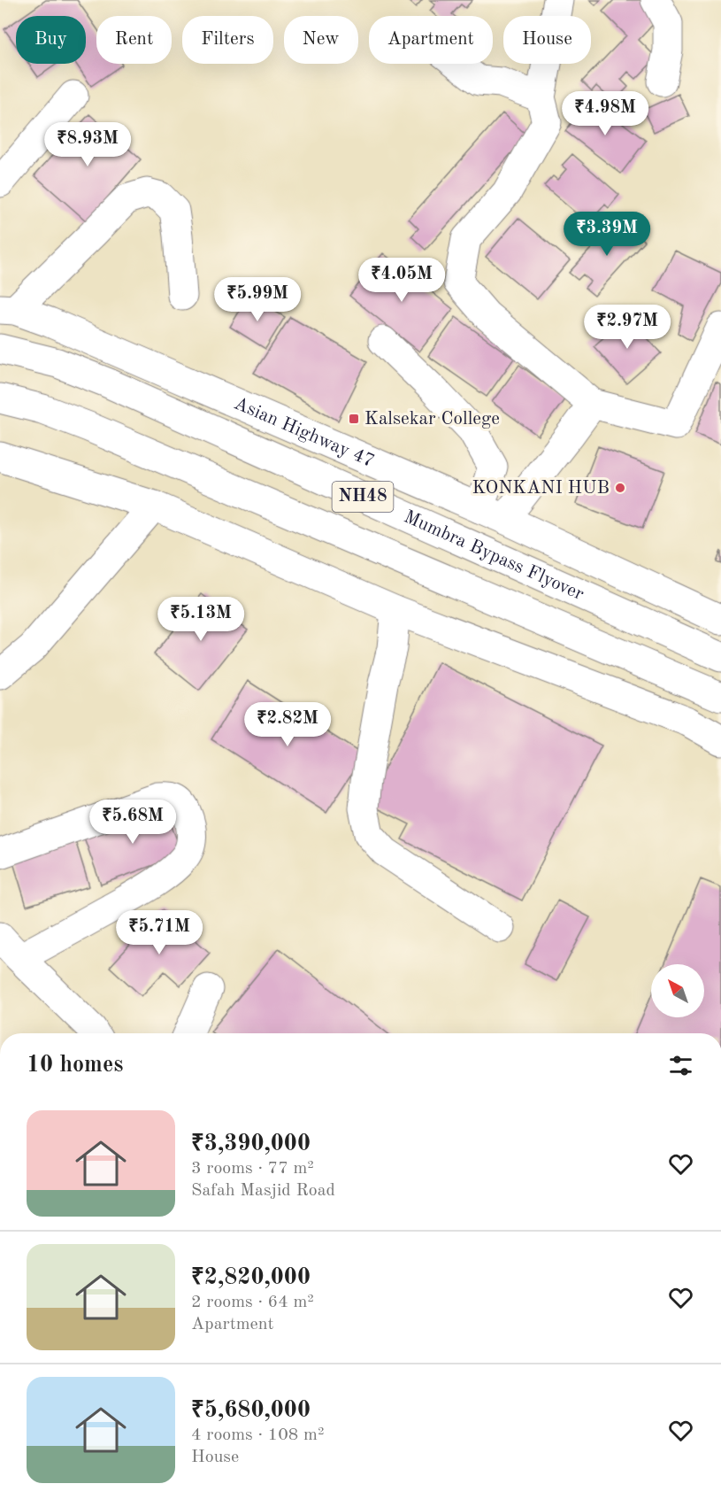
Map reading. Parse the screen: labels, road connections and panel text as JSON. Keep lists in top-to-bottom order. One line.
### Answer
{"streets":{"main road":["Asian Highway 47","NH48","Mumbra Bypass Flyover"]},"places":{"transit":["Kalsekar College"],"other":["KONKANI HUB"]},"north":"top left","page":{"chip":["Buy","Rent","Filters","New","Apartment","House"],"price":["₹4.98M","₹8.93M","₹3.39M","₹4.05M","₹5.99M","₹2.97M","₹5.13M","₹2.82M","₹5.68M","₹5.71M"],"heading":"10 homes","list":[{"name":"₹3,390,000","note":"3 rooms · 77 m² · Safah Masjid Road"},{"name":"₹2,820,000","note":"2 rooms · 64 m² · Apartment"},{"name":"₹5,680,000","note":"4 rooms · 108 m² · House"}]}}
